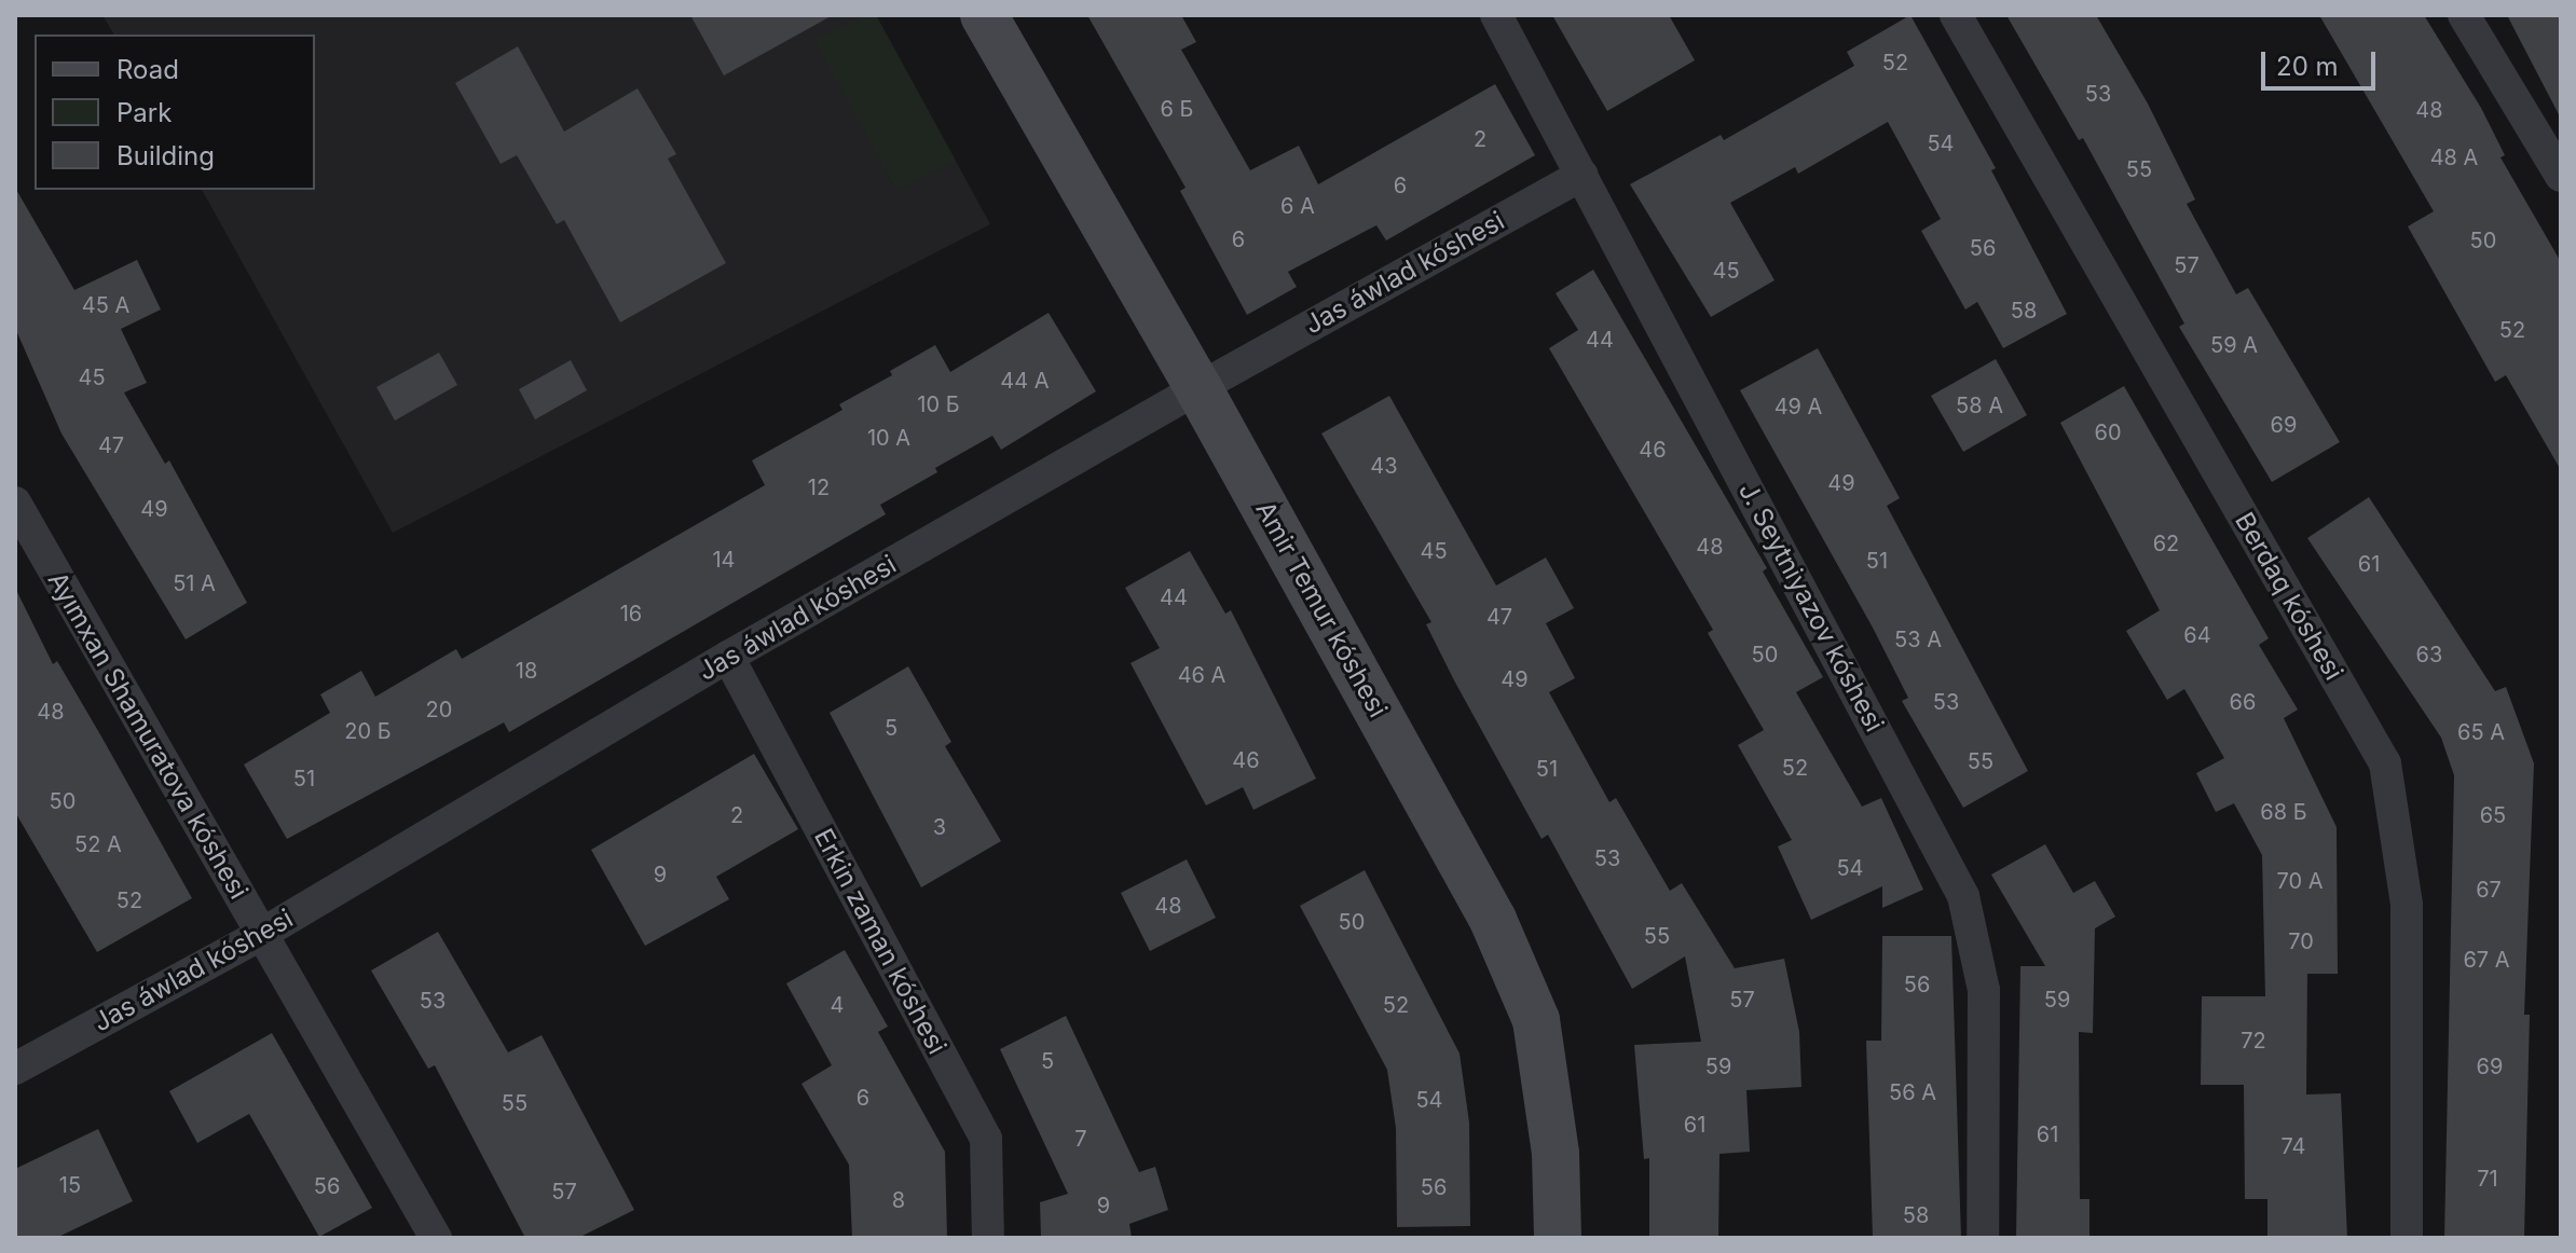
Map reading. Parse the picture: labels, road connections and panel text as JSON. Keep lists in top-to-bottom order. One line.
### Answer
{"streets":{"street":["Jas áwlad kóshesi","Berdaq kóshesi","J. Seytniyazov kóshesi","Amir Temur kóshesi","Ayımxan Shamuratova kóshesi","Erkin zaman kóshesi"]},"crossings":[["Jas áwlad kóshesi","J. Seytniyazov kóshesi"],["Jas áwlad kóshesi","Amir Temur kóshesi"],["Jas áwlad kóshesi","Ayımxan Shamuratova kóshesi"],["Jas áwlad kóshesi","Erkin zaman kóshesi"]],"house_numbers":["52","53","6 Б","48","2","54","48 А","55","6","6 А","6","50","56","57","45","45 А","58","52","44","59 А","45","44 А","10 Б","58 А","49 А","69","60","10 А","47","46","43","49","12","49","62","48","45","14","51","61","51 А","44","16","47","64","53 А","50","63","18","46 А","49","53","66","20","48","5","20 Б","65 А","46","55","52","51","51","50","68 Б","2","65","3","52 А","53","54","9","70 А","67","52","48","50","55","70","67 А","56","57","59","53","4","52","72","5","59","69","56 А","6","54","55","61","61","7","74","71","15","56","56","57","8","9","58"],"legend":["Road","Park","Building"],"scale_bar":"20 m"}
